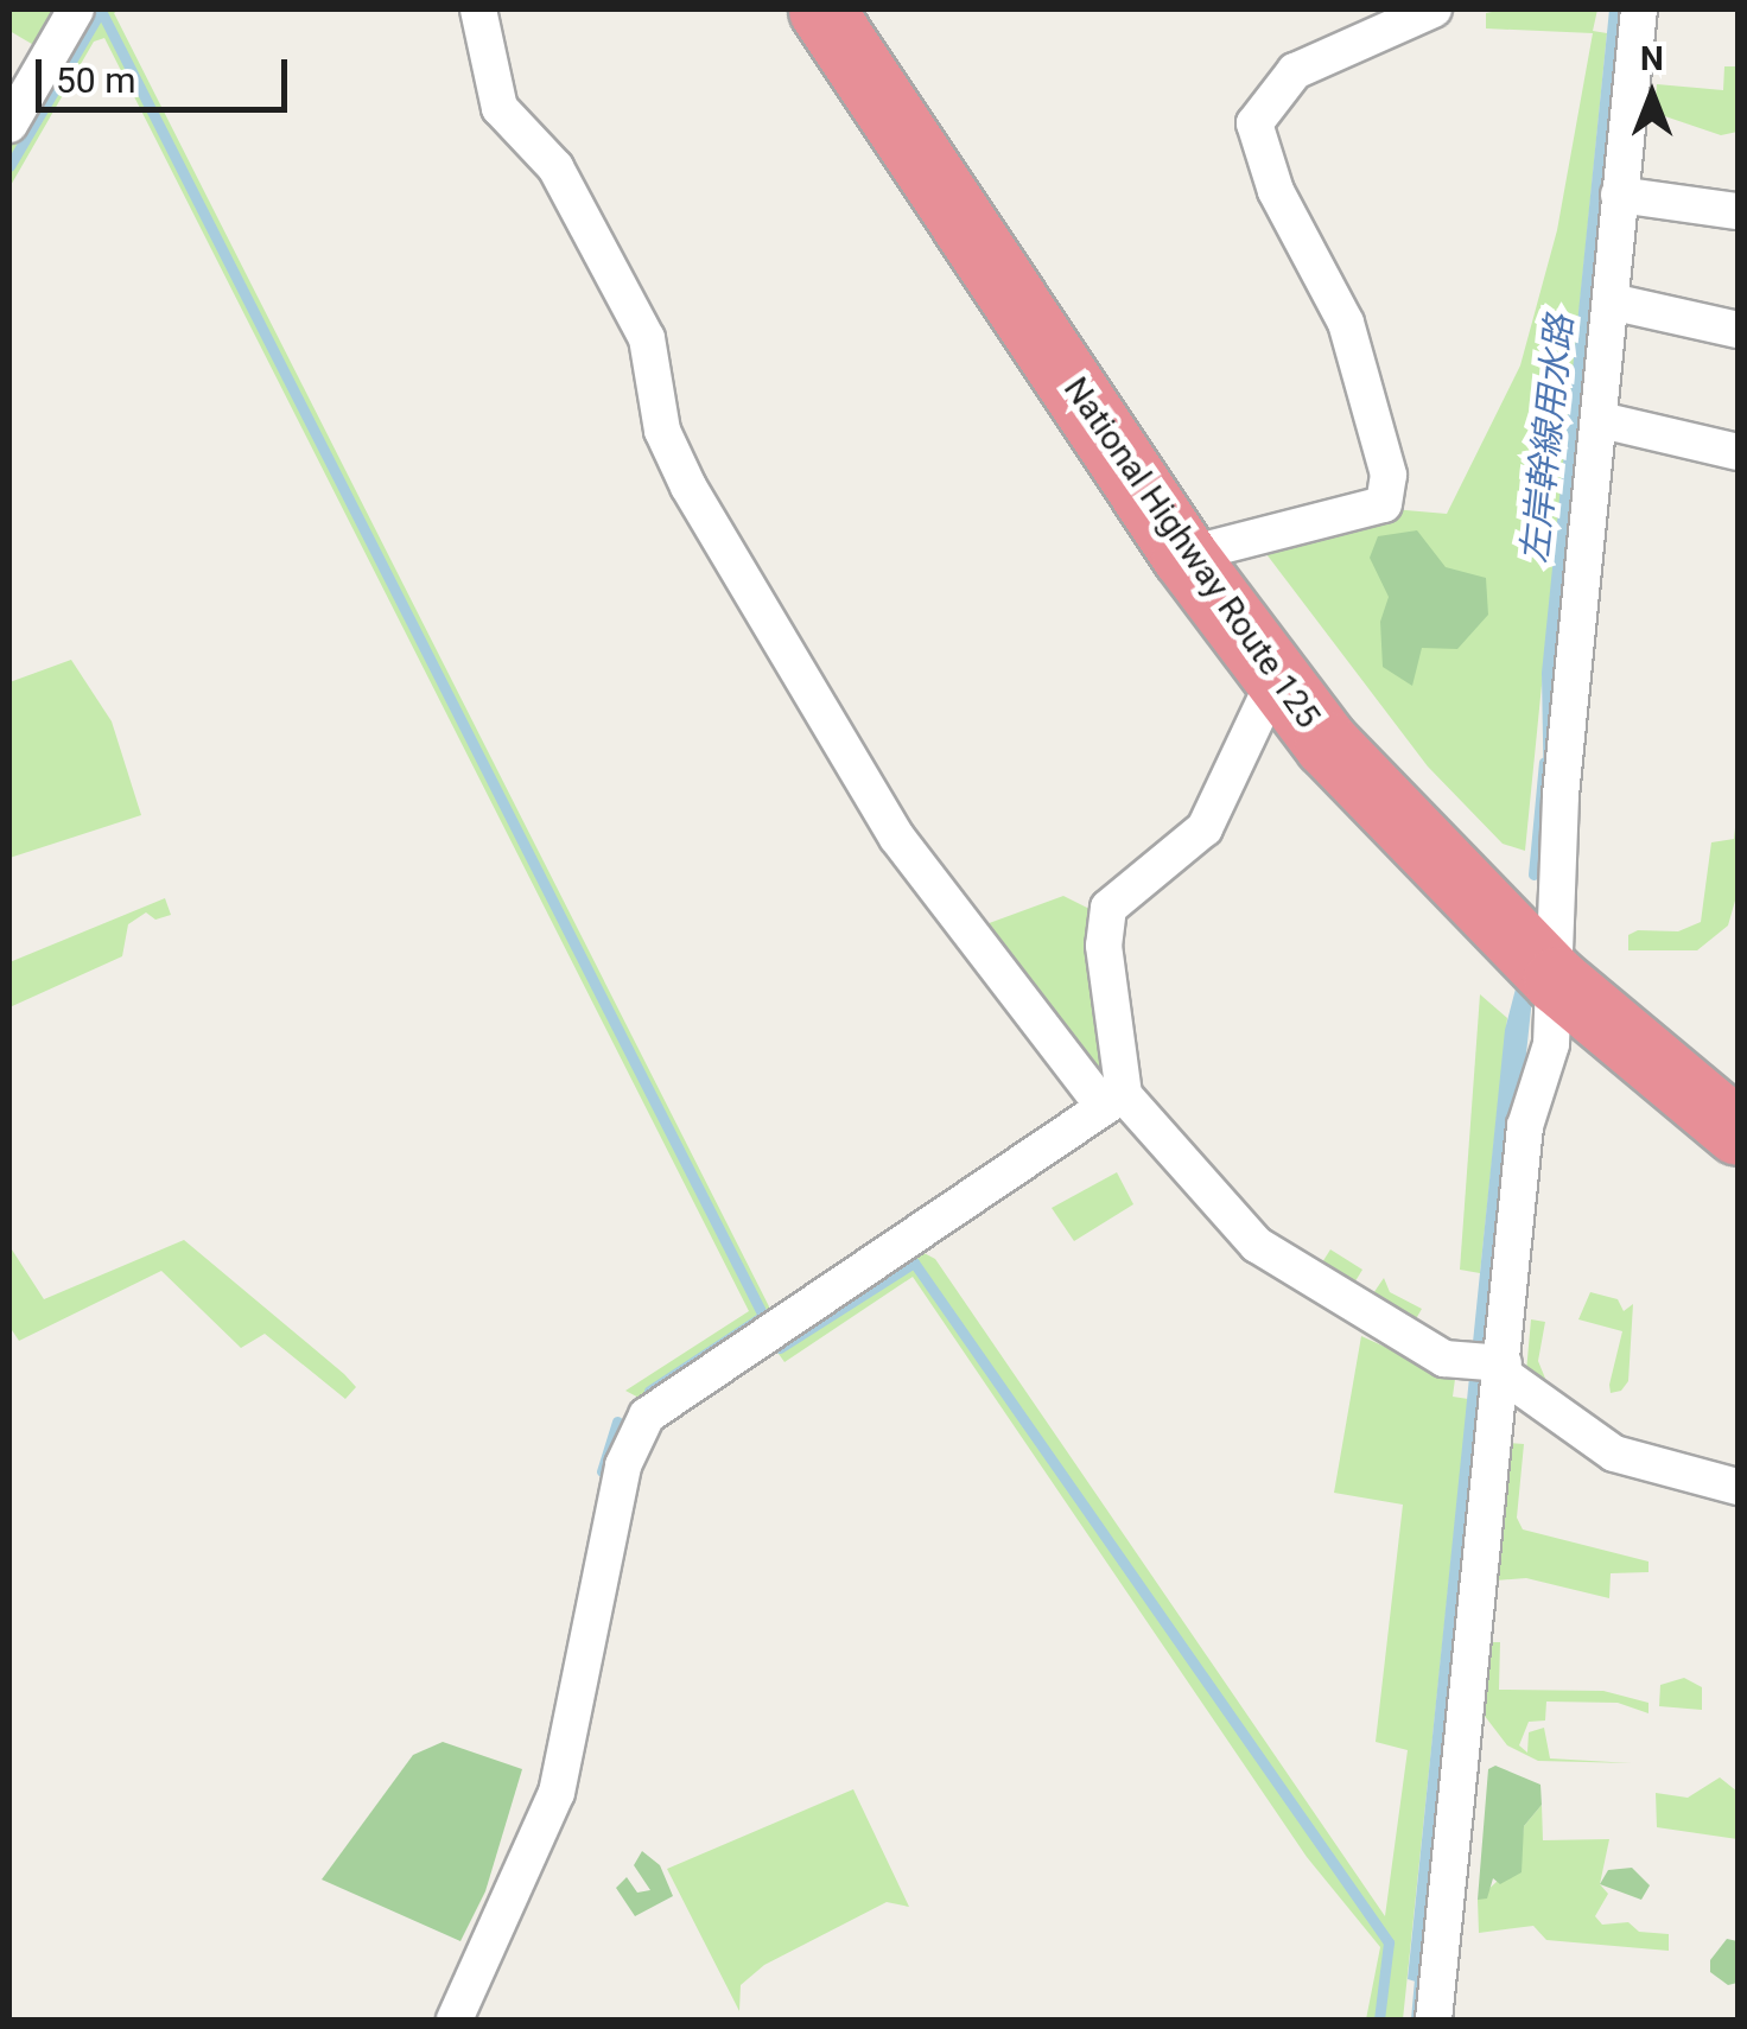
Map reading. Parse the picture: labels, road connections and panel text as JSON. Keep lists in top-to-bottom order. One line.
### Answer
{"streets":{"highway":["National Highway Route 125"]},"water":["左岸幹線用水路"],"scale_bar":"50 m","north":"top"}
